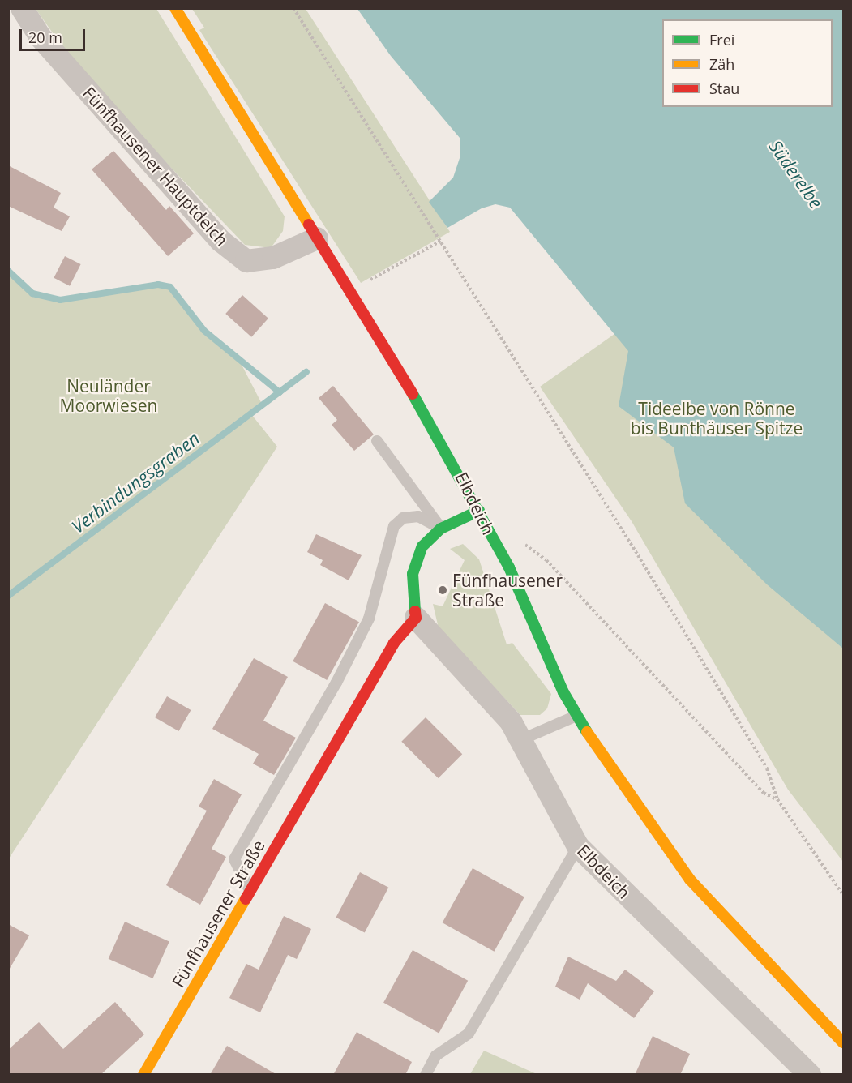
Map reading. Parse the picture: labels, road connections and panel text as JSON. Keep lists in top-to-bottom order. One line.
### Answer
{"streets":{"street":["Fünfhausener Hauptdeich","Elbdeich","Fünfhausener Straße"]},"crossings":[["Fünfhausener Hauptdeich","Elbdeich"],["Elbdeich","Fünfhausener Straße"]],"water":["Süderelbe","Verbindungsgraben"],"parks":["Neuländer Moorwiesen","Tideelbe von Rönne bis Bunthäuser Spitze"],"places":["Fünfhausener Straße"],"legend":["Frei","Zäh","Stau"],"scale_bar":"20 m"}
